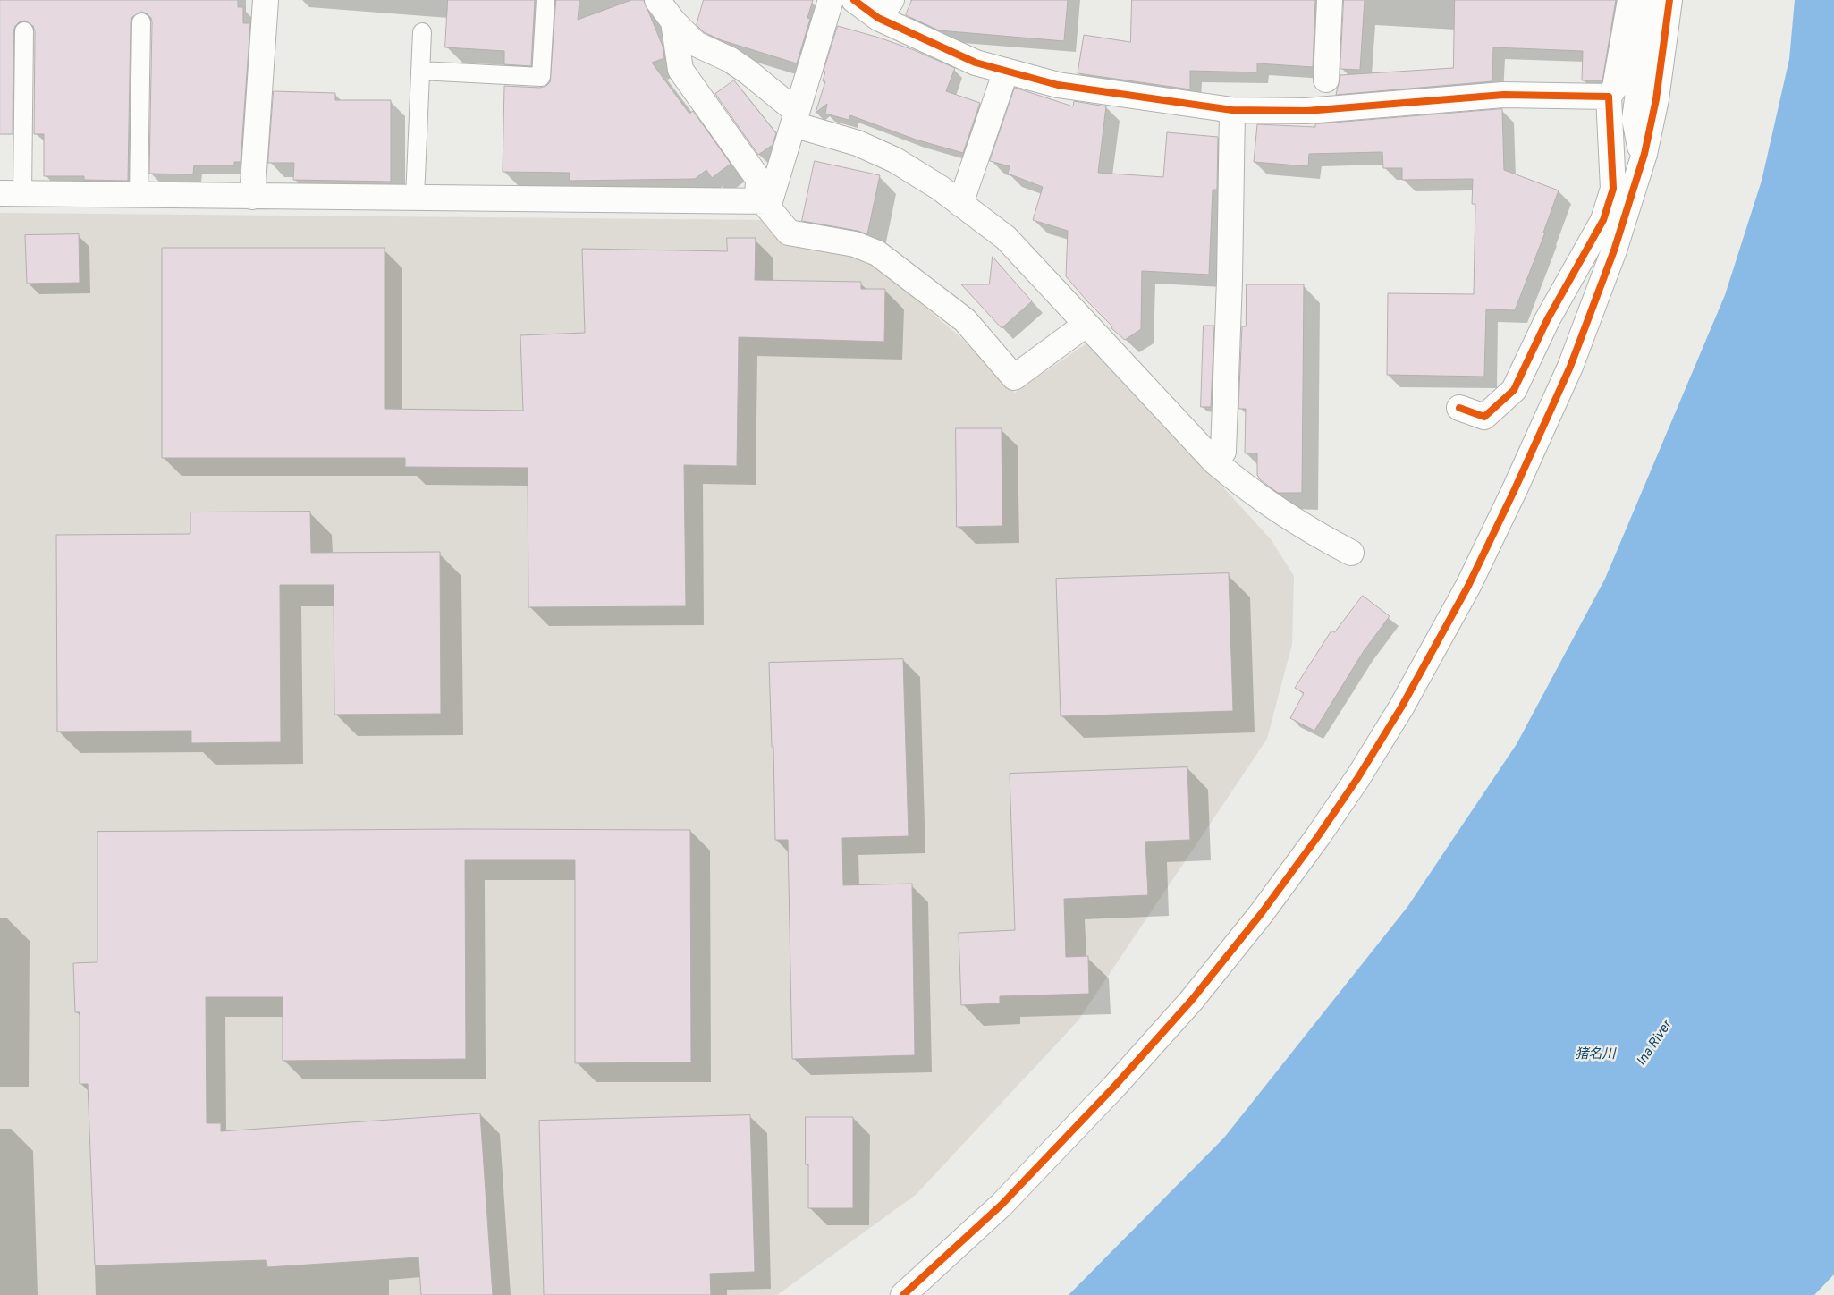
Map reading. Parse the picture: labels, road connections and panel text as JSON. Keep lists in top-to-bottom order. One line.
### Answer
{"water":["Ina River","猪名川"]}
